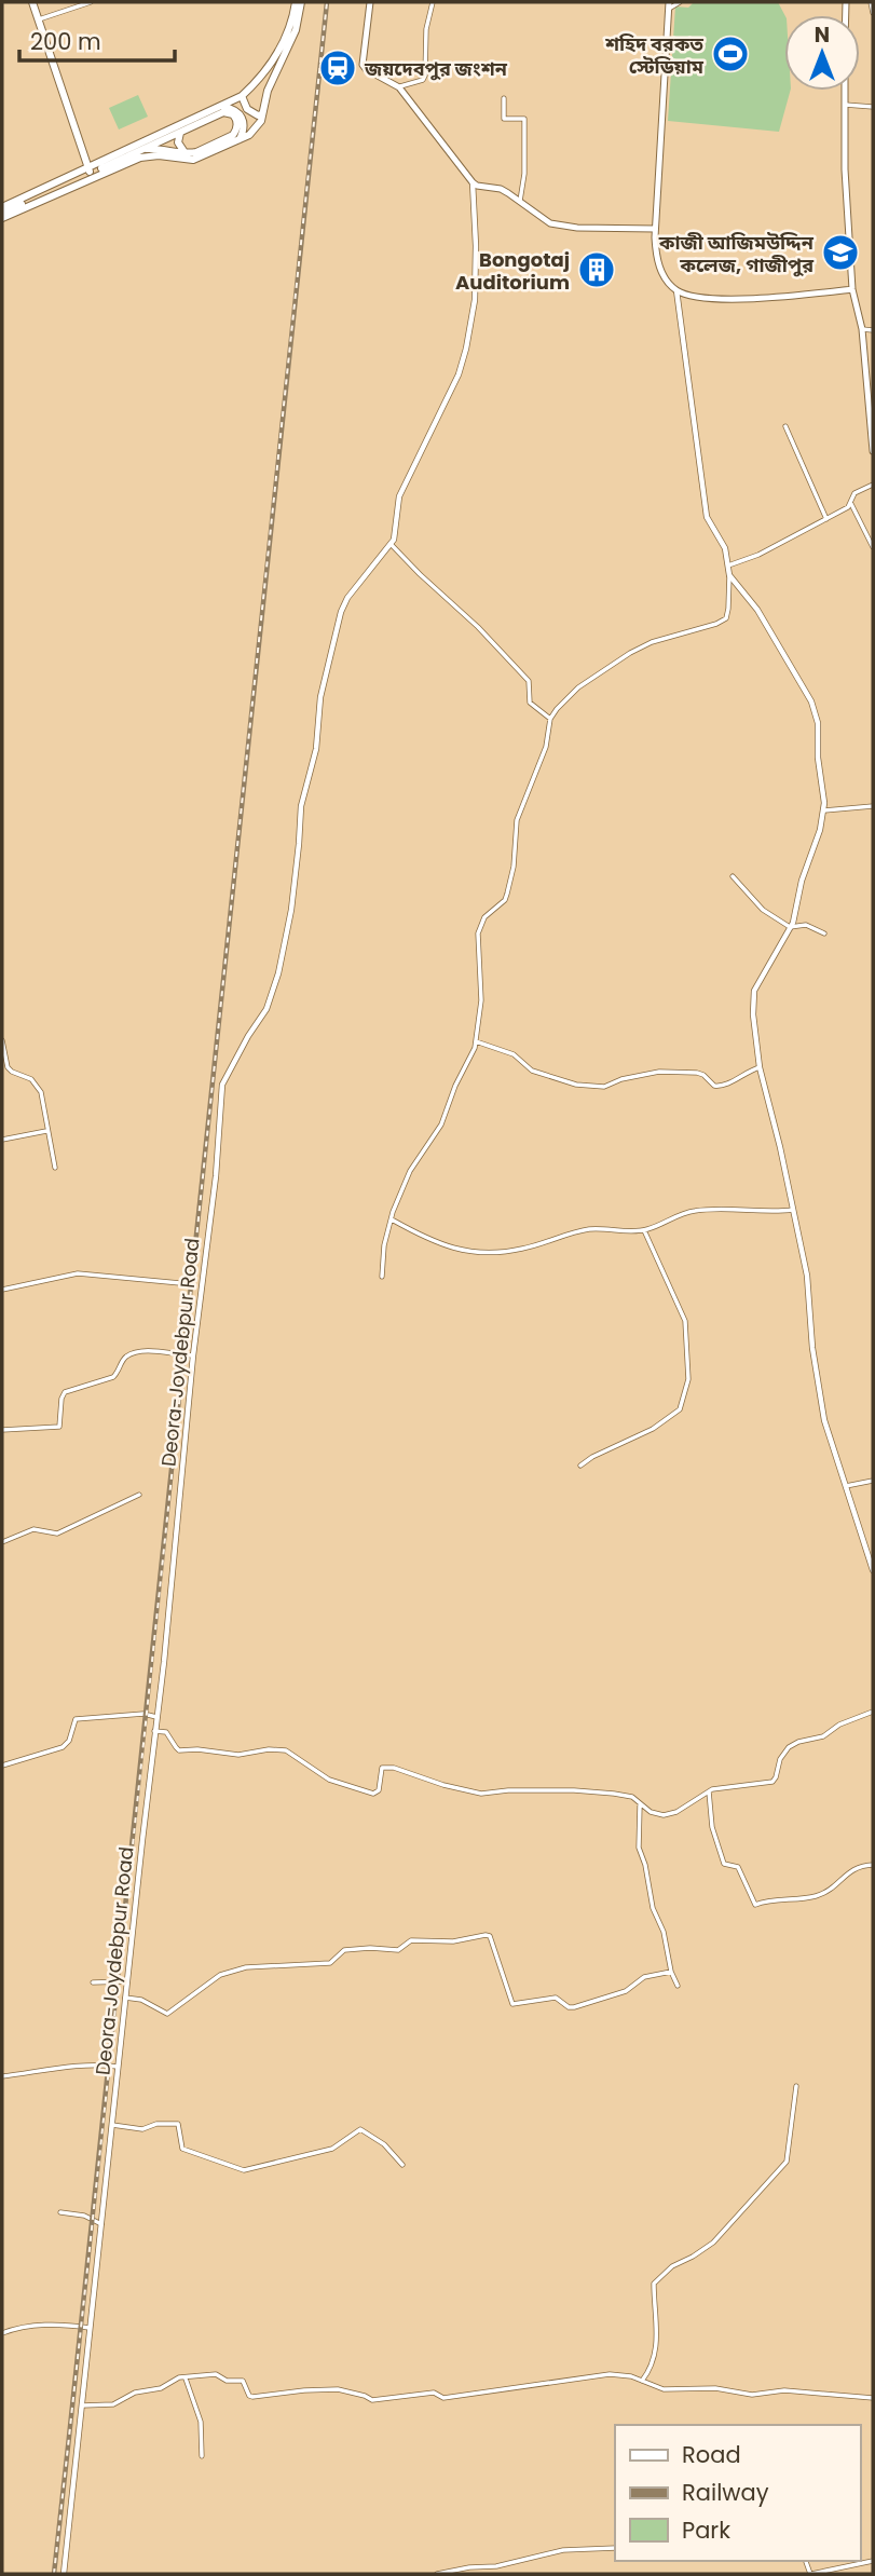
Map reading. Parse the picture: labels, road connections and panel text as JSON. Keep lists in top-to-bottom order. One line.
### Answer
{"streets":{"street":["Deora-Joydebpur Road"]},"places":{"sports":["শহিদ বরকত স্টেডিয়াম"],"station":["জয়দেবপুর জংশন"],"school or university":["কাজী আজিমউদ্দিন কলেজ, গাজীপুর"],"building":["Bongotaj Auditorium"]},"legend":["Road","Railway","Park"],"scale_bar":"200 m","north":"top"}
